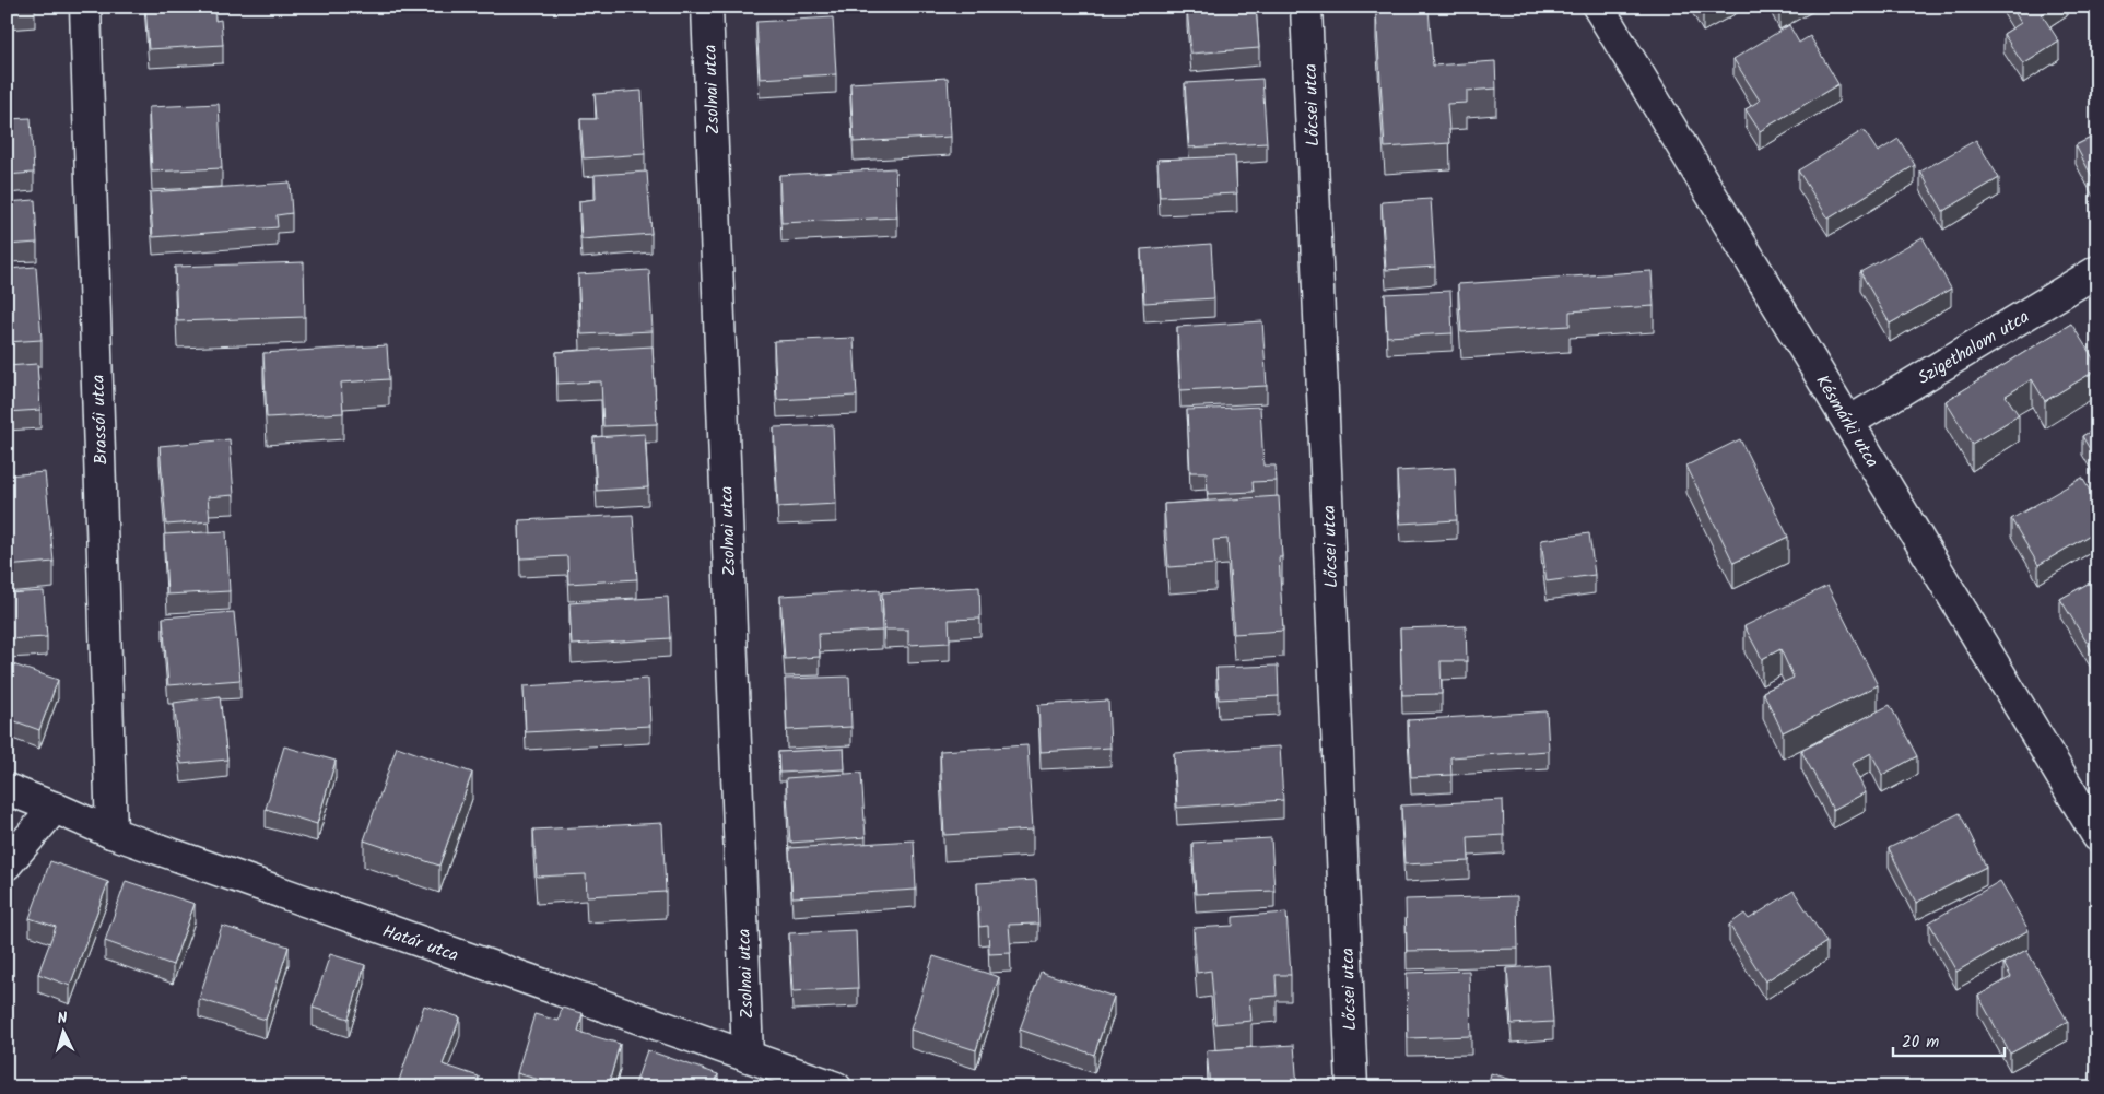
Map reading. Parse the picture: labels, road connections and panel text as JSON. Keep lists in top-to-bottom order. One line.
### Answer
{"streets":{"street":["Zsolnai utca","Lőcsei utca","Szigethalom utca","Brassói utca","Késmárki utca","Határ utca"]},"crossings":[["Zsolnai utca","Határ utca"],["Szigethalom utca","Késmárki utca"],["Brassói utca","Határ utca"]],"scale_bar":"20 m","north":"top"}
